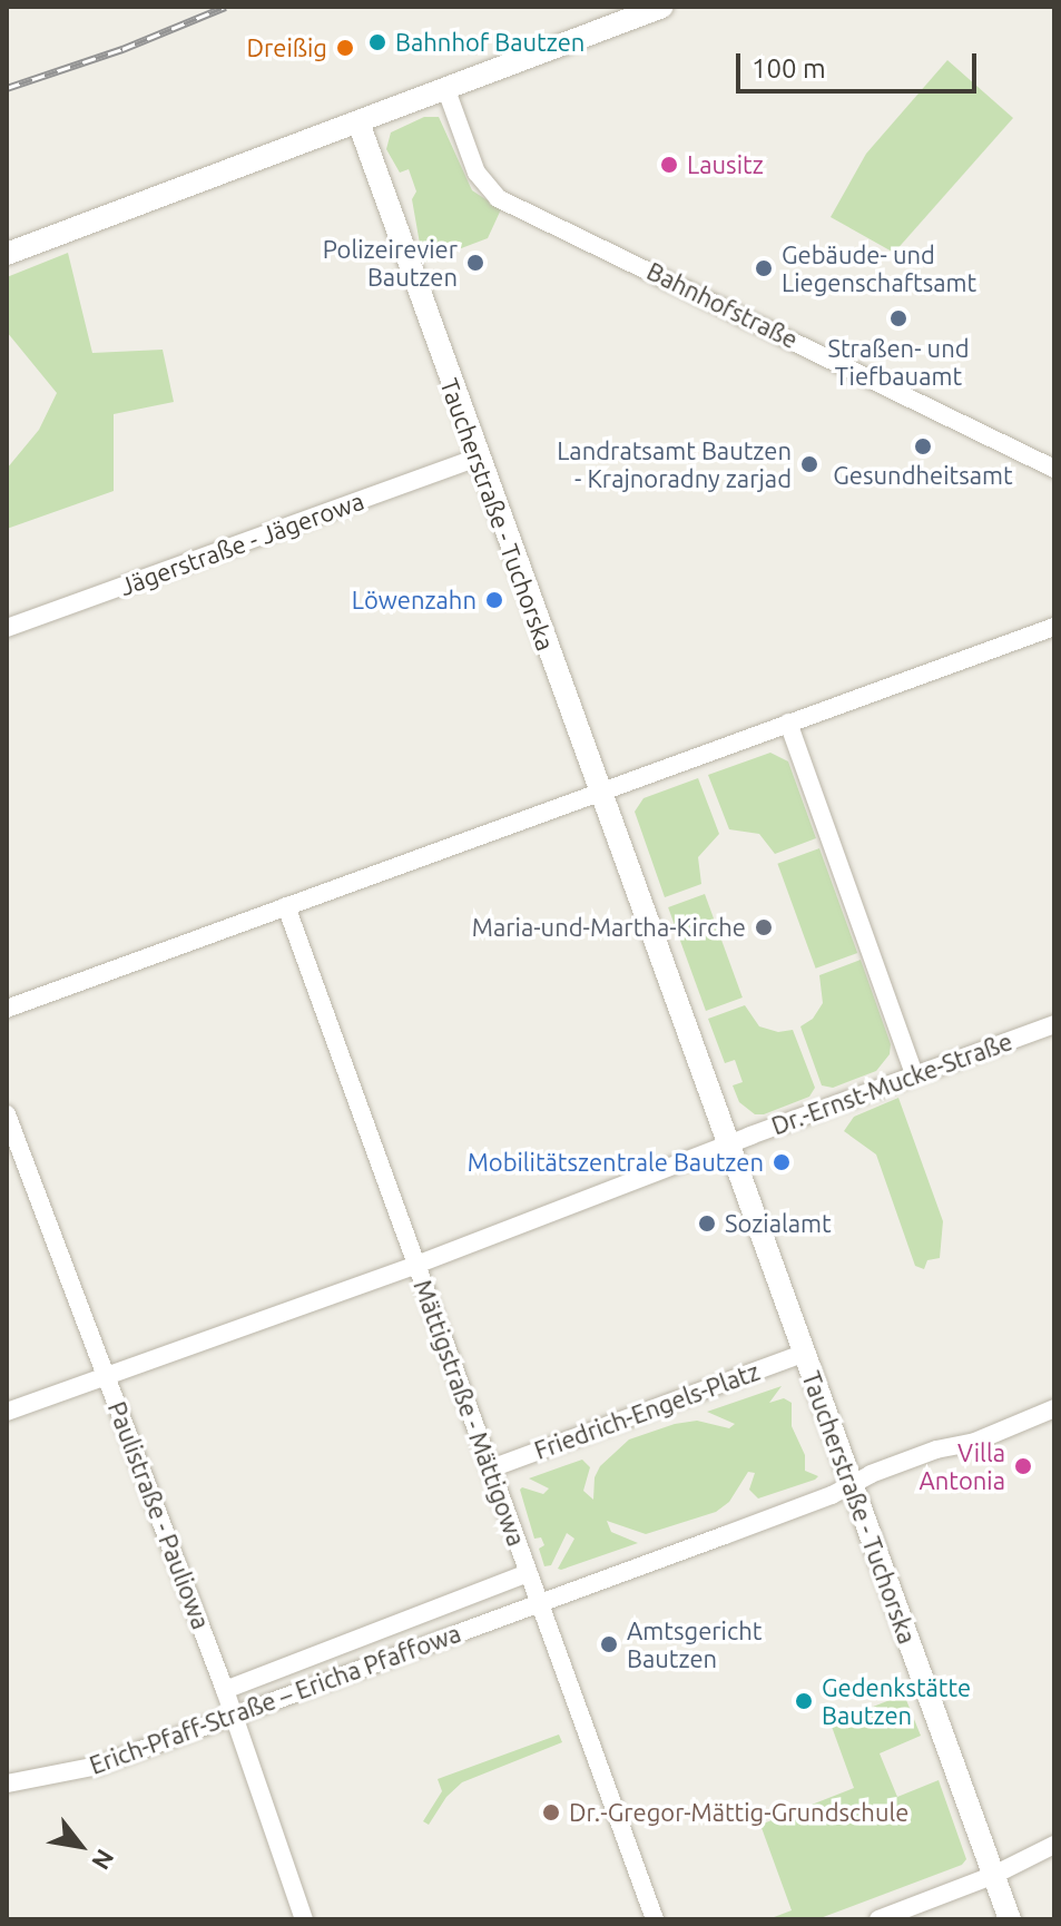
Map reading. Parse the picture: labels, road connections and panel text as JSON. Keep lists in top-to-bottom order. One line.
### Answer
{"streets":{"street":["Bahnhofstraße","Taucherstraße - Tuchorska","Jägerstraße - Jägerowa","Dr.-Ernst-Mucke-Straße","Friedrich-Engels-Platz","Mättigstraße - Mättigowa","Paulistraße - Pauliowa","Erich-Pfaff-Straße – Ericha Pfaffowa"]},"crossings":[["Taucherstraße - Tuchorska","Jägerstraße - Jägerowa"],["Taucherstraße - Tuchorska","Dr.-Ernst-Mucke-Straße"],["Taucherstraße - Tuchorska","Friedrich-Engels-Platz"],["Taucherstraße - Tuchorska","Erich-Pfaff-Straße – Ericha Pfaffowa"],["Dr.-Ernst-Mucke-Straße","Mättigstraße - Mättigowa"],["Dr.-Ernst-Mucke-Straße","Paulistraße - Pauliowa"],["Friedrich-Engels-Platz","Mättigstraße - Mättigowa"],["Mättigstraße - Mättigowa","Erich-Pfaff-Straße – Ericha Pfaffowa"],["Paulistraße - Pauliowa","Erich-Pfaff-Straße – Ericha Pfaffowa"]],"places":["Bahnhof Bautzen","Dreißig","Lausitz","Polizeirevier Bautzen","Gebäude- und Liegenschaftsamt","Straßen- und Tiefbauamt","Gesundheitsamt","Landratsamt Bautzen - Krajnoradny zarjad","Löwenzahn","Maria-und-Martha-Kirche","Mobilitätszentrale Bautzen","Sozialamt","Villa Antonia","Amtsgericht Bautzen","Gedenkstätte Bautzen","Dr.-Gregor-Mättig-Grundschule"],"scale_bar":"100 m","north":"bottom right"}
